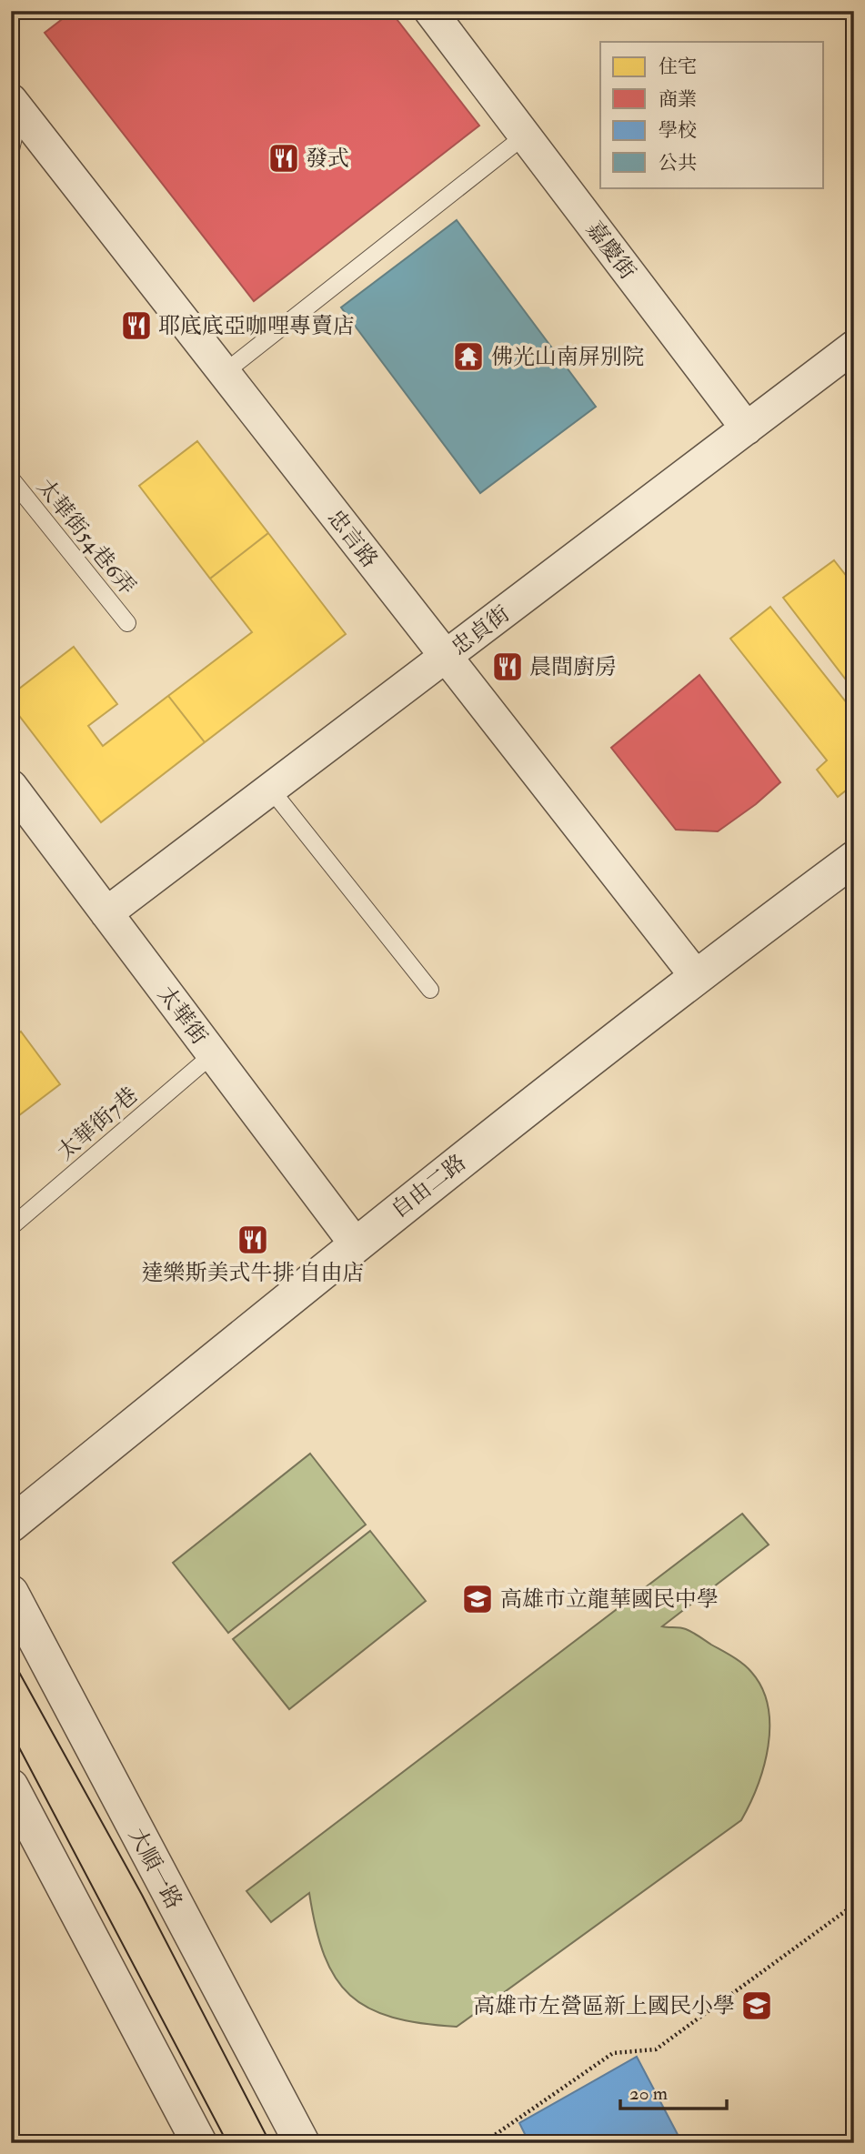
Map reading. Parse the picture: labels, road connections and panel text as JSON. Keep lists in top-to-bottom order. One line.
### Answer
{"streets":{"street":["嘉慶街","忠言路","忠貞街","太華街","自由二路","大順一路"],"lane":["太華街54巷6弄","太華街7巷"]},"crossings":[["嘉慶街","忠貞街"],["忠言路","忠貞街"],["忠言路","自由二路"],["忠貞街","太華街"],["太華街","太華街7巷"],["太華街","自由二路"]],"places":{"restaurant":["發式","耶底底亞咖哩專賣店","晨間廚房","達樂斯美式牛排 自由店"],"temple":["佛光山南屏別院"],"school or university":["高雄市立龍華國民中學","高雄市左營區新上國民小學"]},"legend":["住宅","商業","學校","公共"],"scale_bar":"20 m"}
